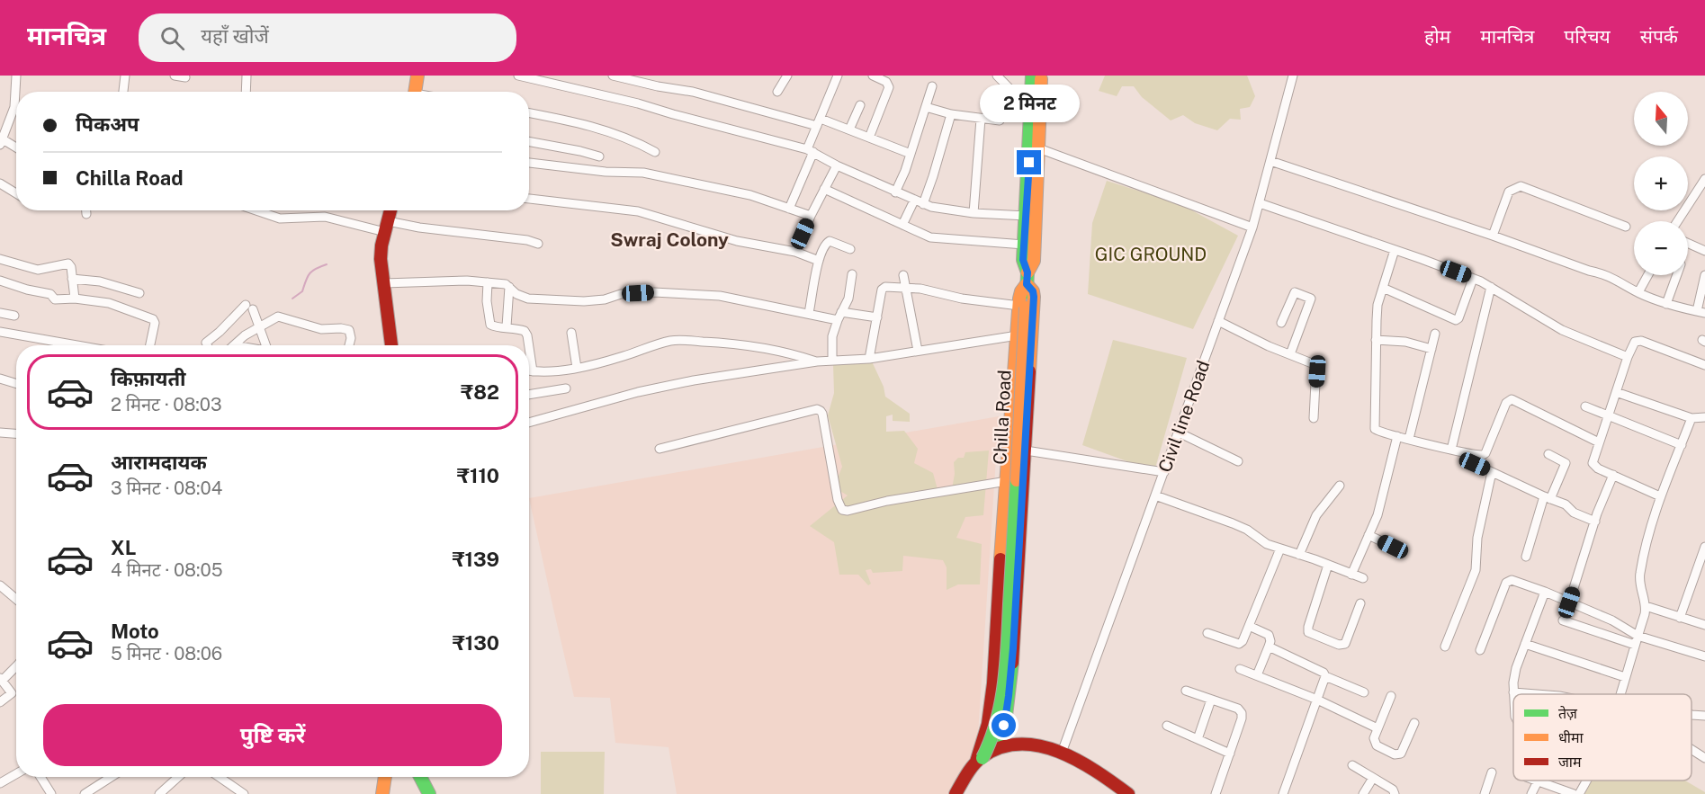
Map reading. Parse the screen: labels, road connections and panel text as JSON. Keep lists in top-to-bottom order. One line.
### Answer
{"streets":{"main road":["Chilla Road"],"street":["Civil line Road"]},"districts":["Swraj Colony"],"parks":["GIC GROUND"],"legend":["तेज़","धीमा","जाम"],"north":"top","page":{"header":"मानचित्र","search":"यहाँ खोजें","nav":["होम","मानचित्र","परिचय","संपर्क"],"bubble":"2 मिनट","map_buttons":["+","−"],"banner":["पिकअप","Chilla Road"],"list":[{"name":"किफ़ायती","note":"2 मिनट · 08:03","value":"₹82"},{"name":"आरामदायक","note":"3 मिनट · 08:04","value":"₹110"},{"name":"XL","note":"4 मिनट · 08:05","value":"₹139"},{"name":"Moto","note":"5 मिनट · 08:06","value":"₹130"}],"buttons":"पुष्टि करें"}}
